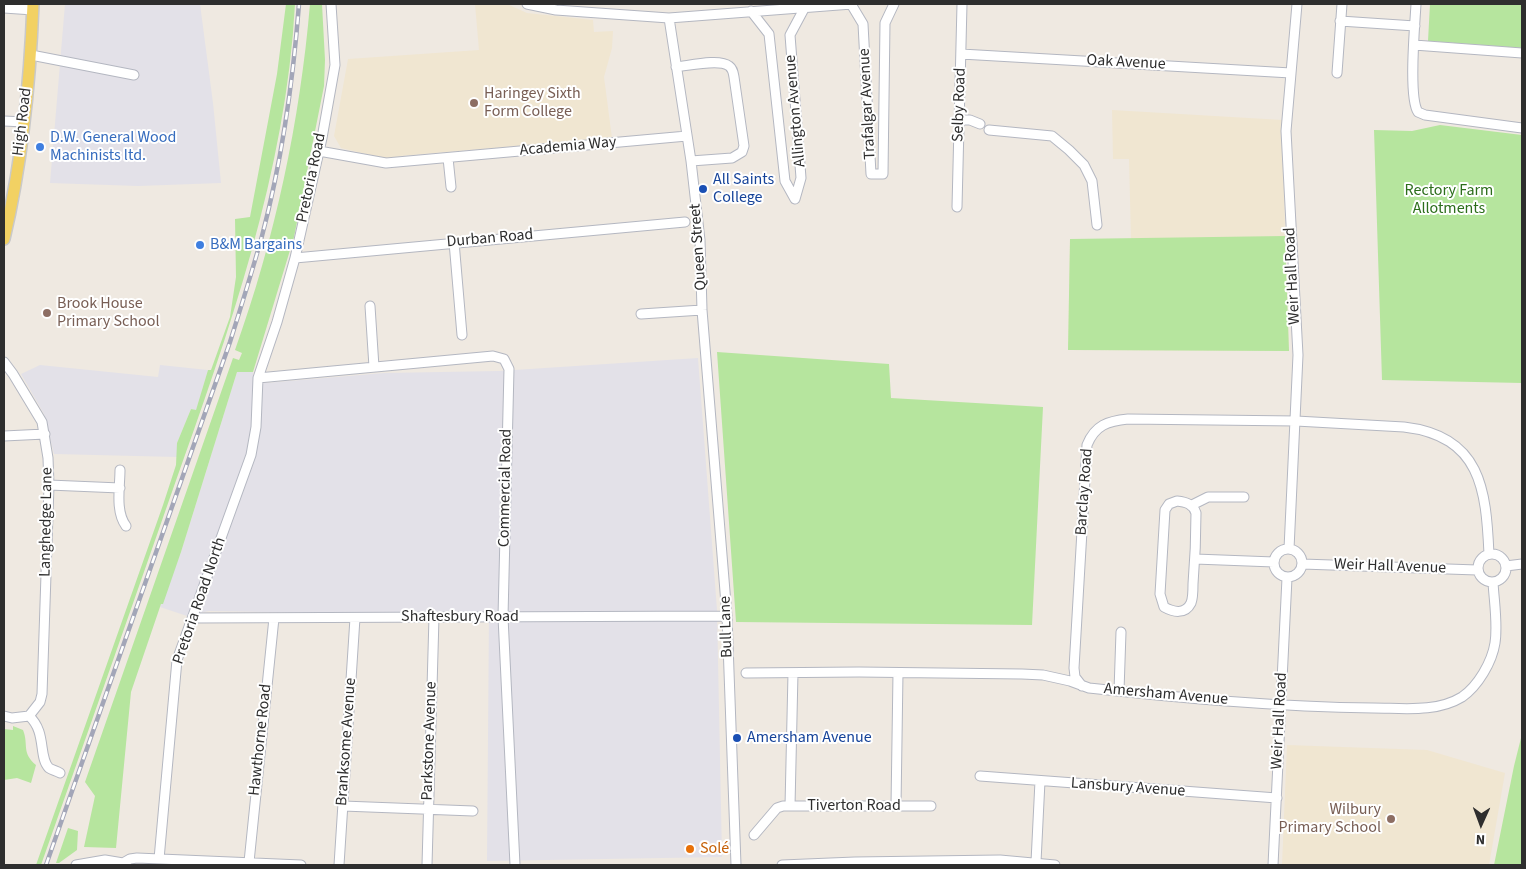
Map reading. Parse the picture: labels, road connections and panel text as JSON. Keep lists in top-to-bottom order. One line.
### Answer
{"streets":{"main road":["High Road"],"street":["Oak Avenue","Trafalgar Avenue","Selby Road","Allington Avenue","Academia Way","Pretoria Road","Durban Road","Queen Street","Weir Hall Road","Commercial Road","Barclay Road","Langhedge Lane","Weir Hall Avenue","Pretoria Road North","Shaftesbury Road","Bull Lane","Amersham Avenue","Hawthorne Road","Parkstone Avenue","Branksome Avenue","Lansbury Avenue","Tiverton Road"]},"crossings":[["Oak Avenue","Selby Road"],["Oak Avenue","Weir Hall Road"],["Academia Way","Pretoria Road"],["Academia Way","Queen Street"],["Pretoria Road","Durban Road"],["Pretoria Road","Commercial Road"],["Pretoria Road","Pretoria Road North"],["Queen Street","Bull Lane"],["Weir Hall Road","Barclay Road"],["Weir Hall Road","Weir Hall Avenue"],["Weir Hall Road","Amersham Avenue"],["Weir Hall Road","Lansbury Avenue"],["Commercial Road","Pretoria Road North"],["Commercial Road","Shaftesbury Road"],["Barclay Road","Amersham Avenue"],["Weir Hall Avenue","Amersham Avenue"],["Pretoria Road North","Shaftesbury Road"],["Shaftesbury Road","Bull Lane"],["Shaftesbury Road","Hawthorne Road"],["Shaftesbury Road","Parkstone Avenue"],["Shaftesbury Road","Branksome Avenue"]],"parks":["Rectory Farm Allotments"],"places":["Haringey Sixth Form College","D.W. General Wood Machinists ltd.","All Saints College","B&M Bargains","Brook House Primary School","Amersham Avenue","Wilbury Primary School","Solé"],"north":"bottom"}
